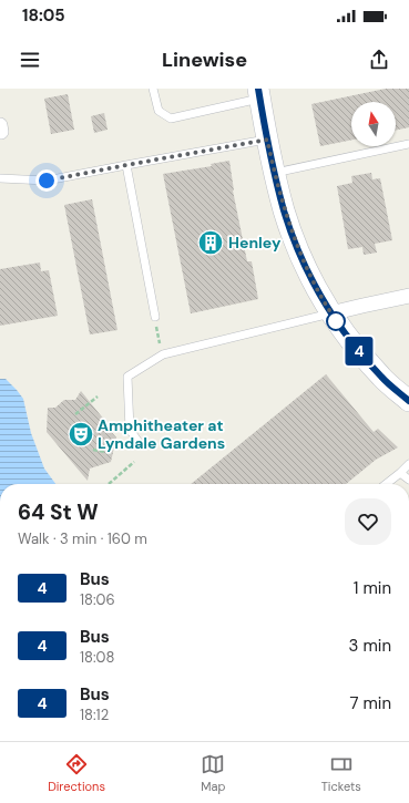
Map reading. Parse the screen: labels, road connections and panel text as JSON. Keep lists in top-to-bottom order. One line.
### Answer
{"places":{"building":["Henley"],"theatre":["Amphitheater at Lyndale Gardens"]},"lines":["bus line 4"],"north":"top","page":{"status":"18:05","header":"Linewise","on_map":"4","heading":["64 St W","Walk · 3 min · 160 m"],"list":[{"mark":"4","name":"Bus","note":"18:06","value":"1 min"},{"mark":"4","name":"Bus","note":"18:08","value":"3 min"},{"mark":"4","name":"Bus","note":"18:12","value":"7 min"}],"tabs":["Directions","Map","Tickets"]}}
